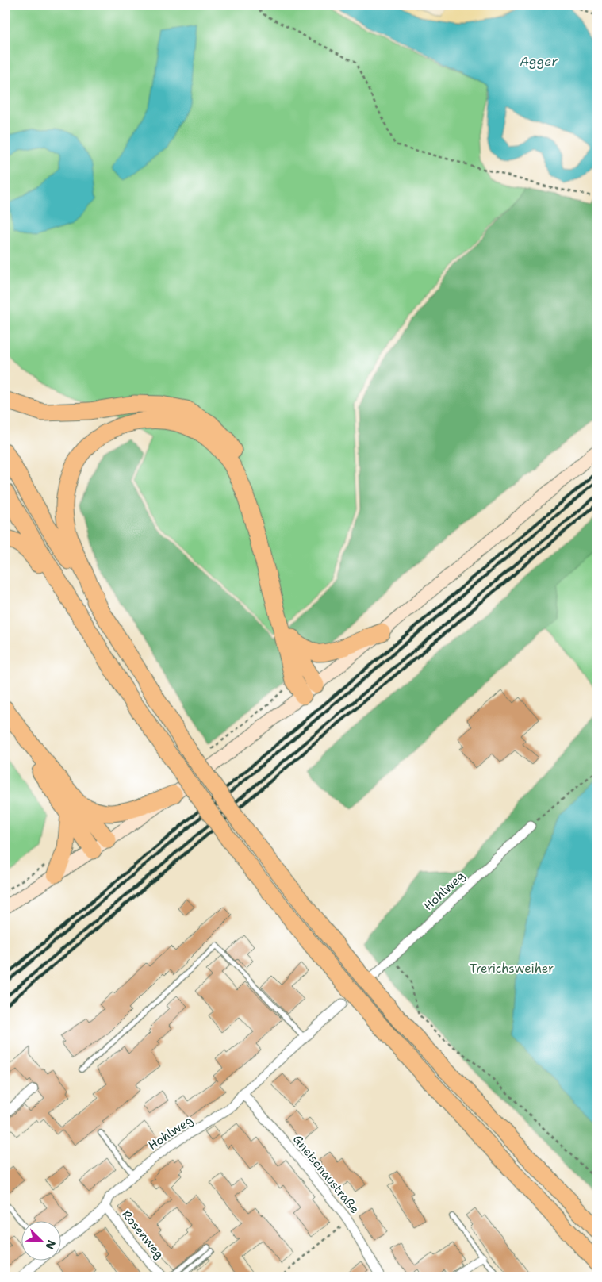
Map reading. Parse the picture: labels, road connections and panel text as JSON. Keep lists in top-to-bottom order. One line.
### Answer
{"streets":{"street":["Hohlweg","Gneisenaustraße","Rosenweg"]},"crossings":[["Hohlweg","Gneisenaustraße"],["Hohlweg","Rosenweg"]],"water":["Agger"],"parks":["Trerichsweiher"],"north":"bottom right"}
